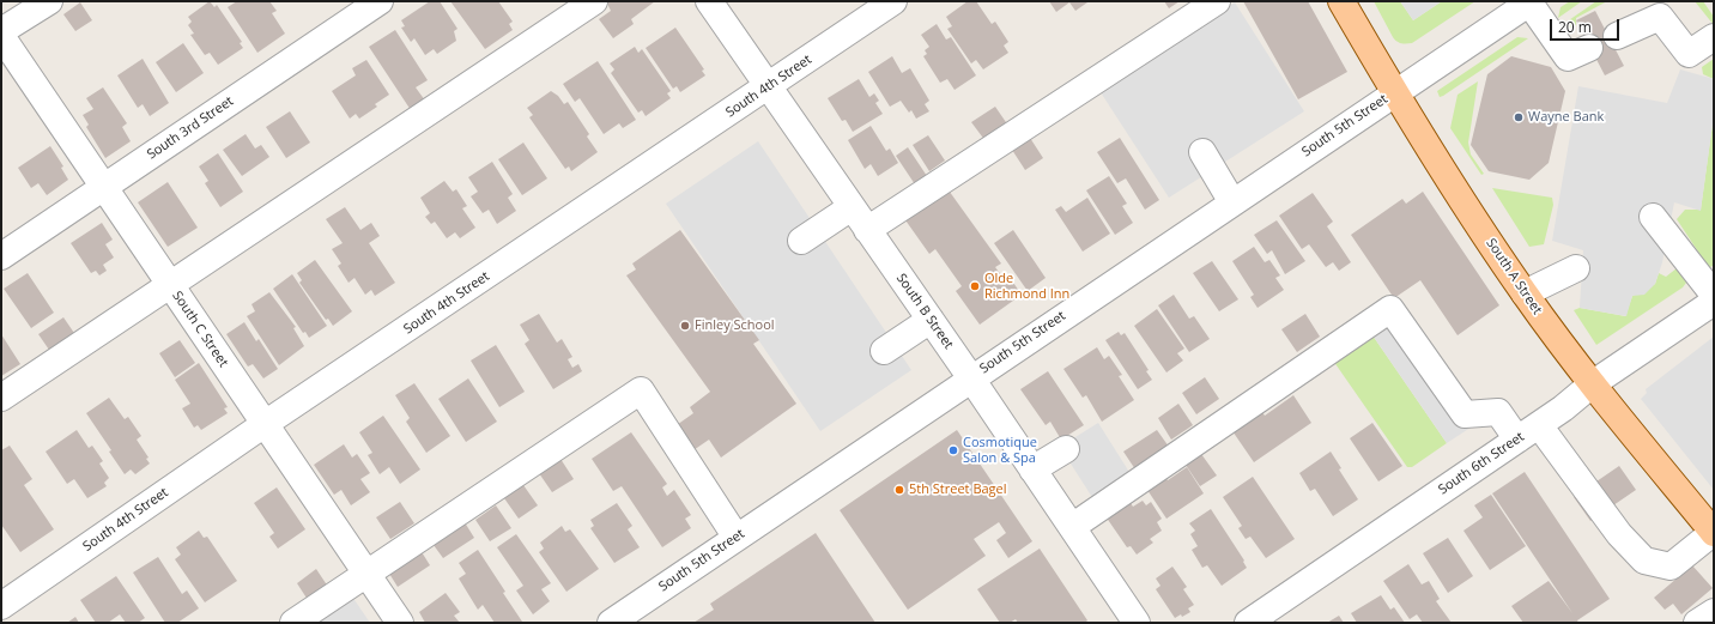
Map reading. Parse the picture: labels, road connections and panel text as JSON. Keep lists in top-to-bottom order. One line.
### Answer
{"streets":{"main road":["South A Street"],"street":["South 4th Street","South 5th Street","South 3rd Street","South B Street","South C Street","South 6th Street"]},"crossings":[["South 4th Street","South B Street"],["South 4th Street","South C Street"],["South 5th Street","South A Street"],["South 5th Street","South B Street"],["South 3rd Street","South C Street"],["South A Street","South 6th Street"]],"places":["Wayne Bank","Olde Richmond Inn","Finley School","Cosmotique Salon & Spa","5th Street Bagel"],"scale_bar":"20 m"}
